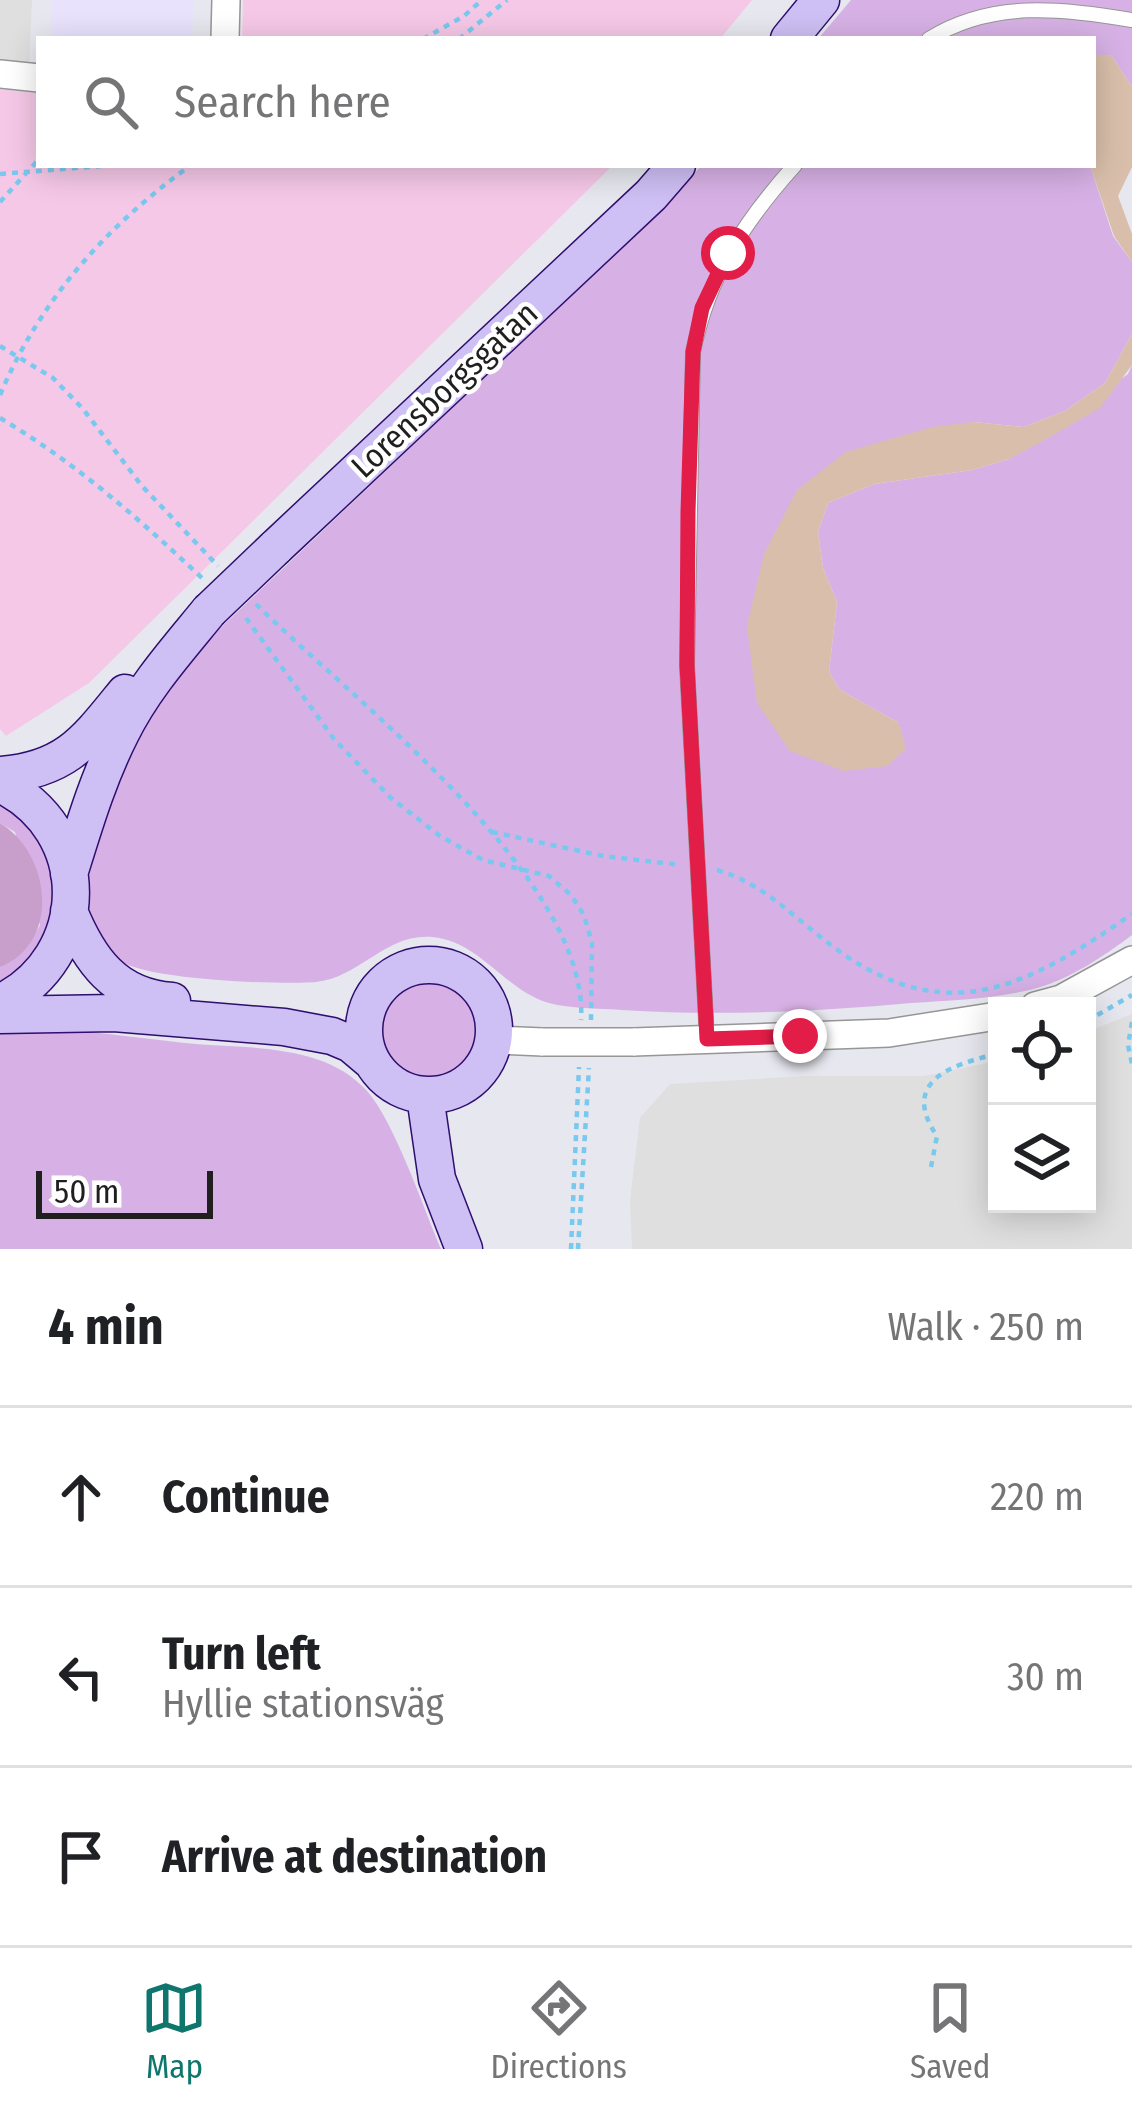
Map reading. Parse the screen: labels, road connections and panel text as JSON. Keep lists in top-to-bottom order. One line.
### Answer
{"streets":{"main road":["Lorensborgsgatan"]},"scale_bar":"50 m","page":{"search":"Search here","scale":"50 m","heading":["4 min","Walk · 250 m"],"list":[["Continue","220 m"],["Turn left","Hyllie stationsväg","30 m"],"Arrive at destination"],"nav":["Map","Directions","Saved"]}}
